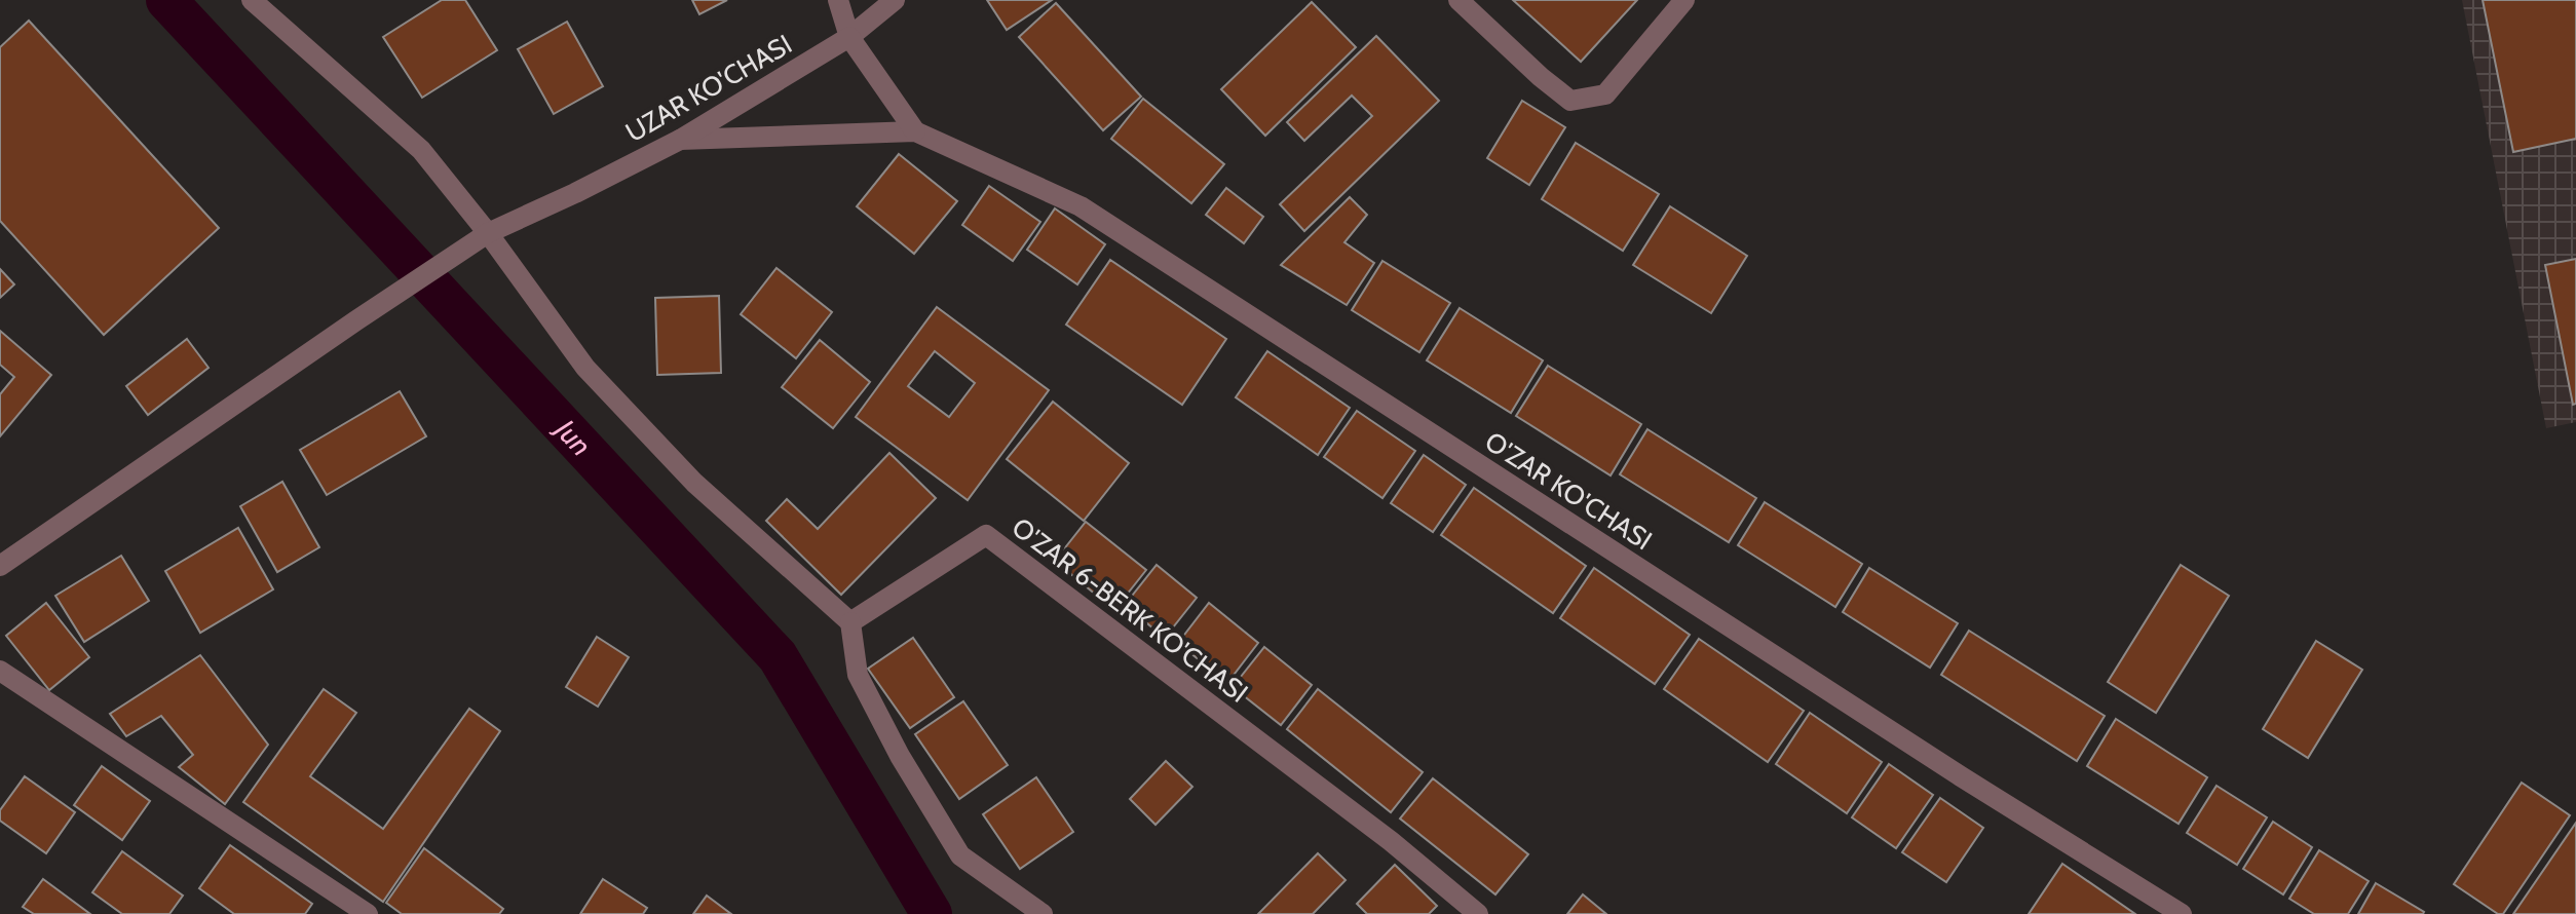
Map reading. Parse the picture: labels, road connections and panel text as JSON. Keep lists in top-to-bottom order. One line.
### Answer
{"streets":{"street":["UZAR KO'CHASI","O'ZAR KO'CHASI","O'ZAR 6-BERK KO'CHASI"]},"water":["Jun"]}
